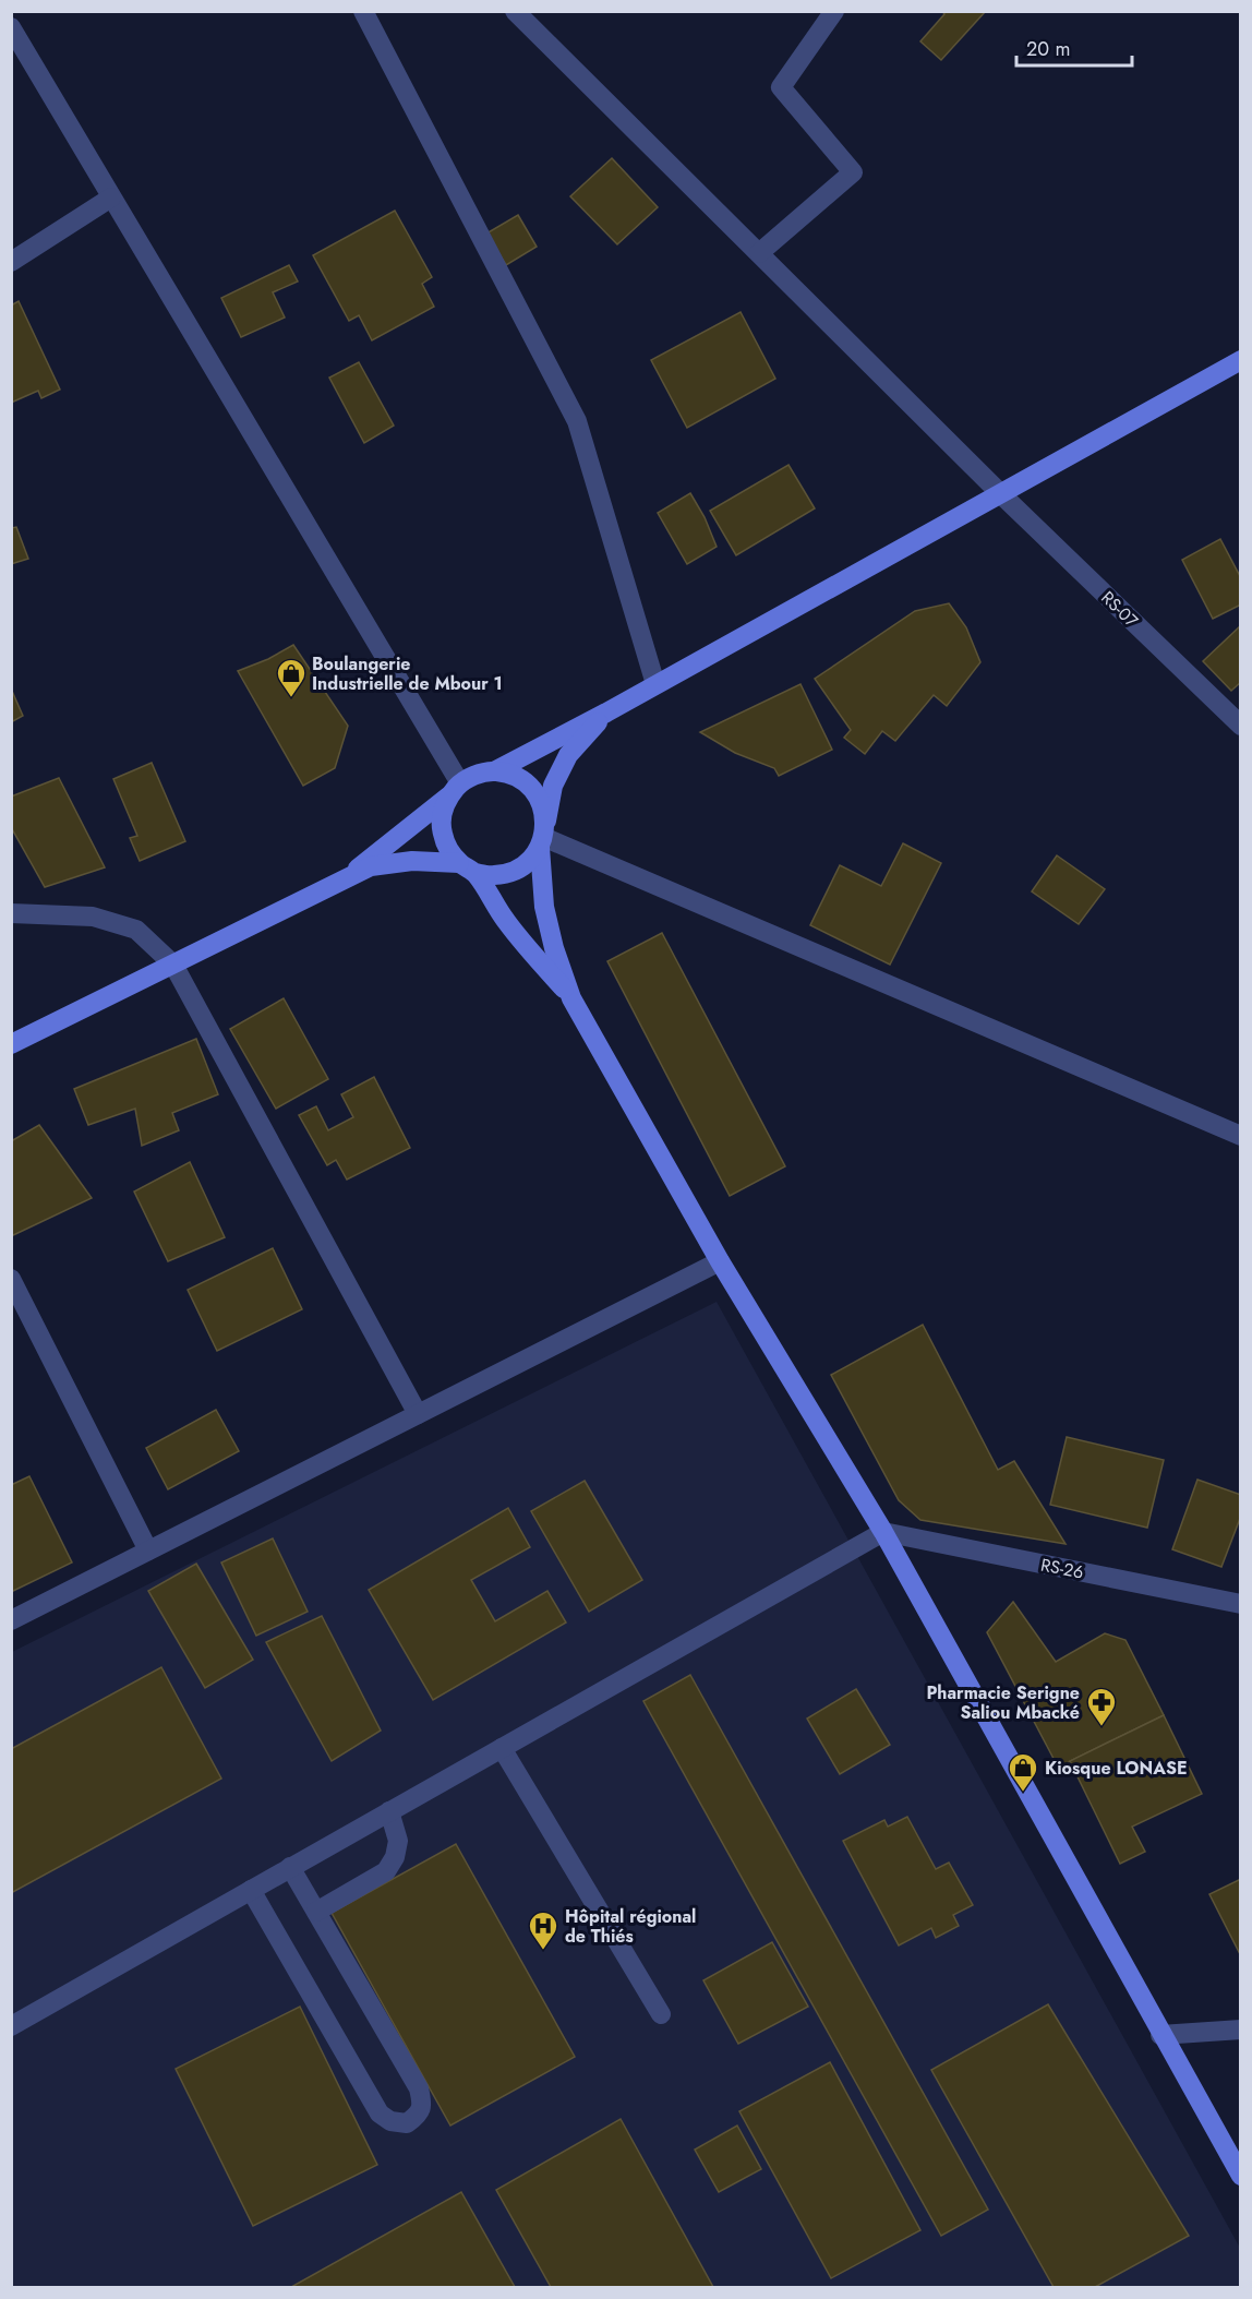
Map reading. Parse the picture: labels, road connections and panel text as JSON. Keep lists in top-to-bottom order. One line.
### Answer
{"streets":{"street":["RS-07","RS-26"]},"places":{"shop":["Boulangerie Industrielle de Mbour 1","Kiosque LONASE"],"pharmacy":["Pharmacie Serigne Saliou Mbacké"],"hospital":["Hôpital régional de Thiés"]},"scale_bar":"20 m"}
